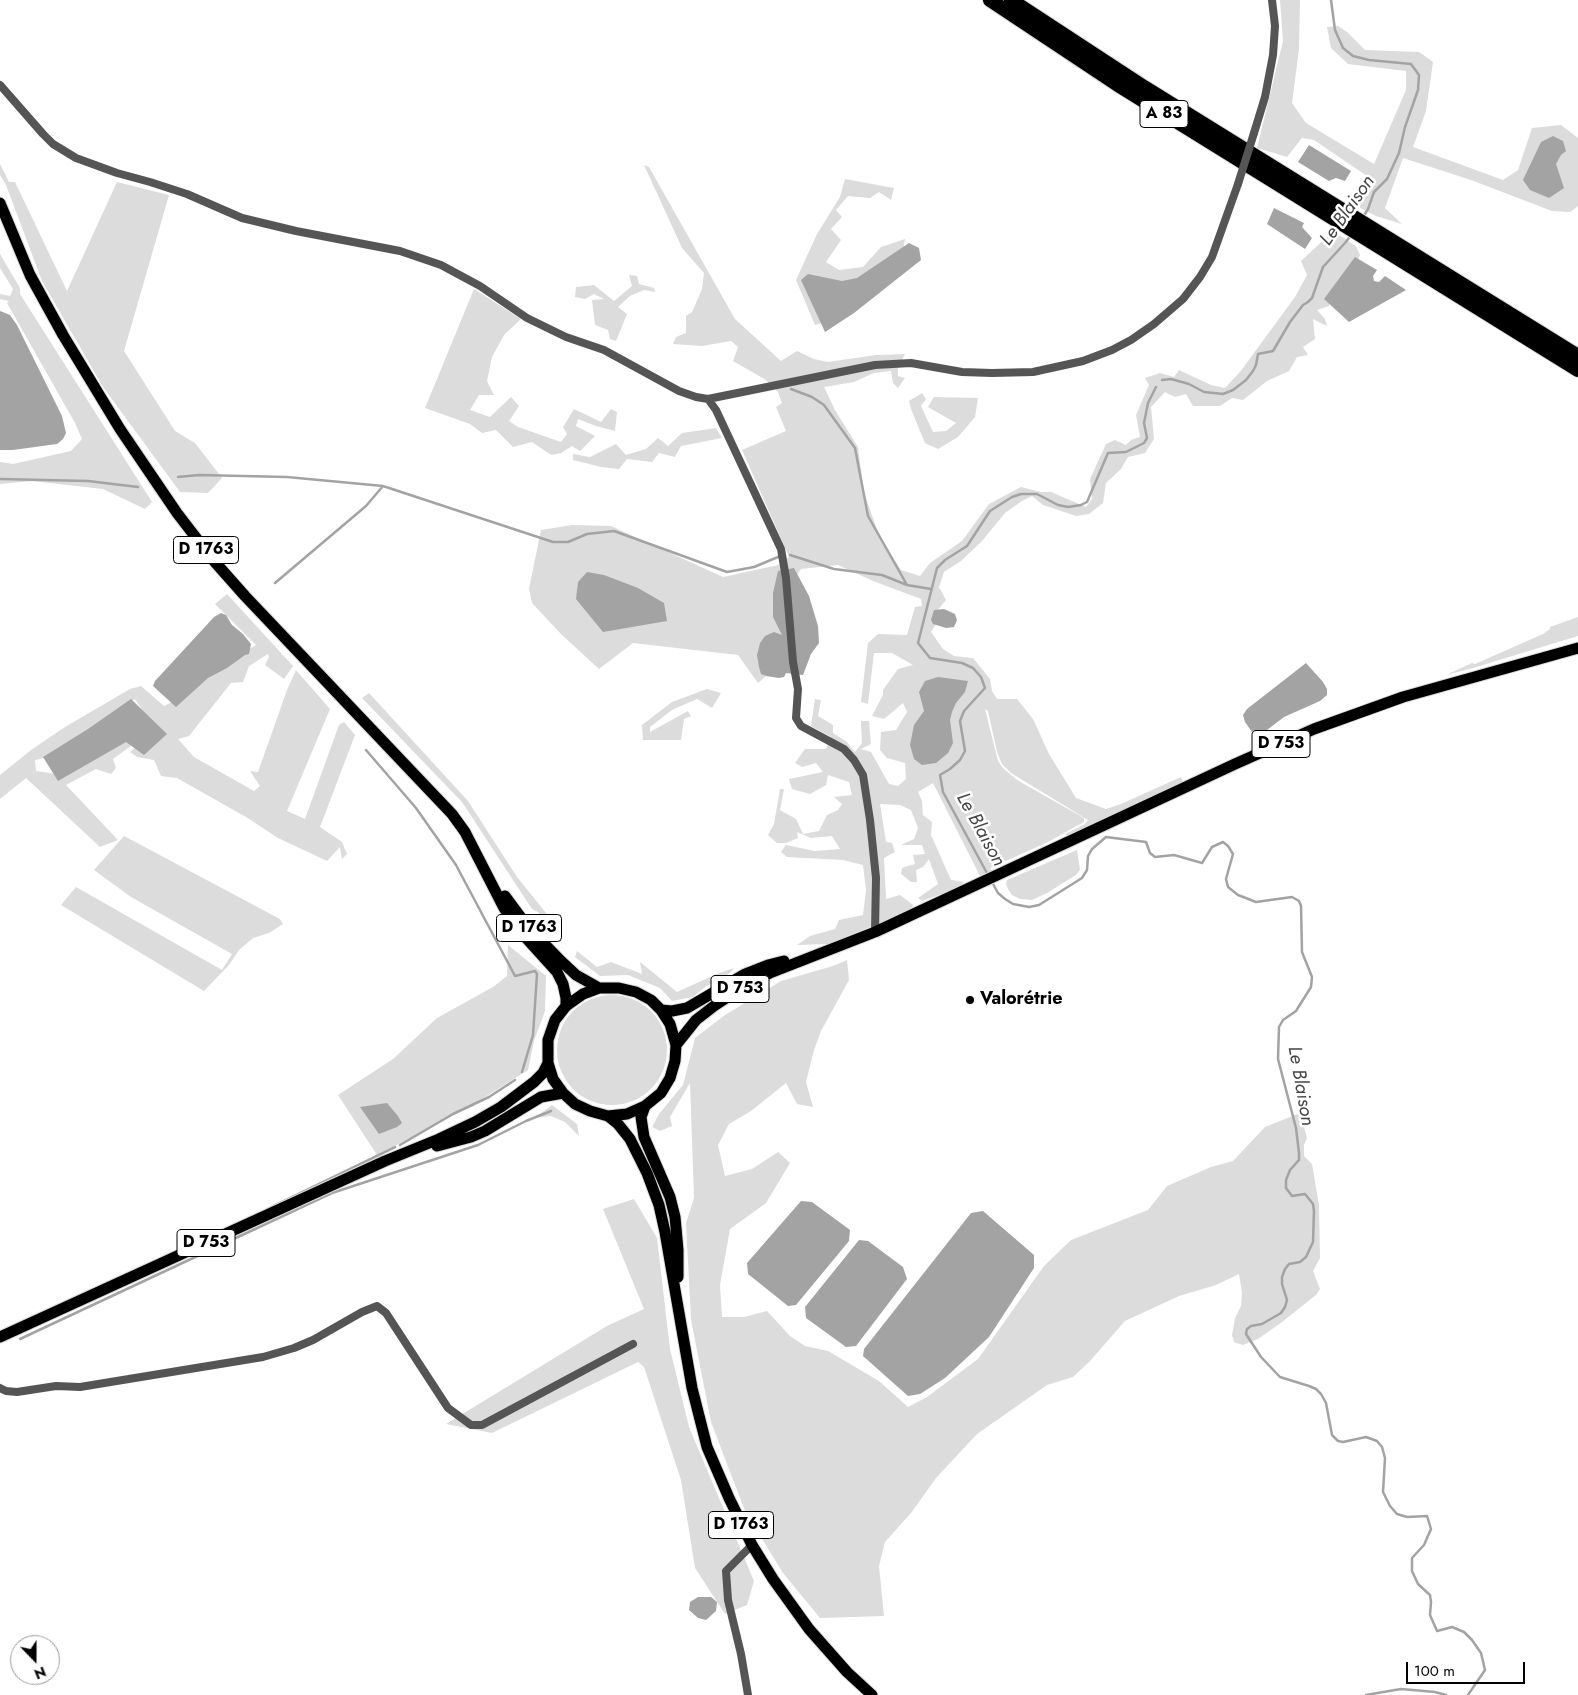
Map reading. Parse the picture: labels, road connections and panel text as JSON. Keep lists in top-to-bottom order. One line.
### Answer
{"streets":{"highway":["A 83"],"main road":["D 1763","D 753"]},"crossings":[["D 1763","D 753"]],"water":["Le Blaison"],"places":["Valorétrie"],"scale_bar":"100 m","north":"bottom"}
